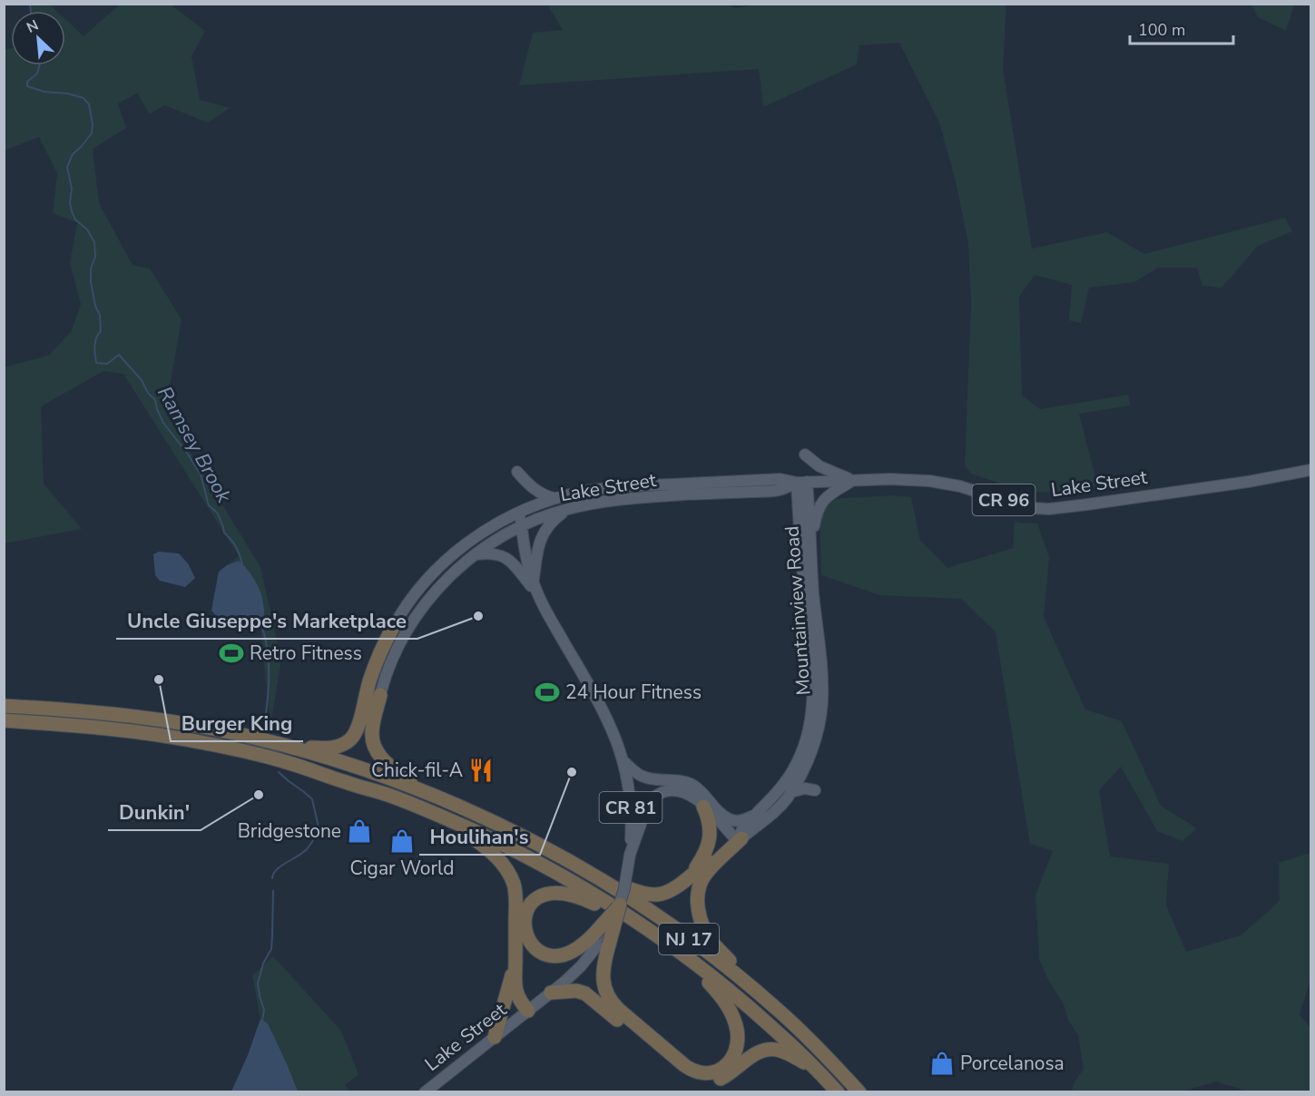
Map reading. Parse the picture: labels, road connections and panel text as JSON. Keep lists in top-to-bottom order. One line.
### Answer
{"streets":{"highway":["NJ 17"],"main road":["Lake Street","CR 96","Mountainview Road","CR 81"]},"crossings":[["Lake Street","Mountainview Road"],["Lake Street","CR 81"]],"water":["Ramsey Brook"],"places":{"other":["Uncle Giuseppe's Marketplace","Burger King","Houlihan's","Dunkin'"],"sports":["Retro Fitness","24 Hour Fitness"],"restaurant":["Chick-fil-A"],"shop":["Bridgestone","Cigar World","Porcelanosa"]},"scale_bar":"100 m","north":"top left"}
